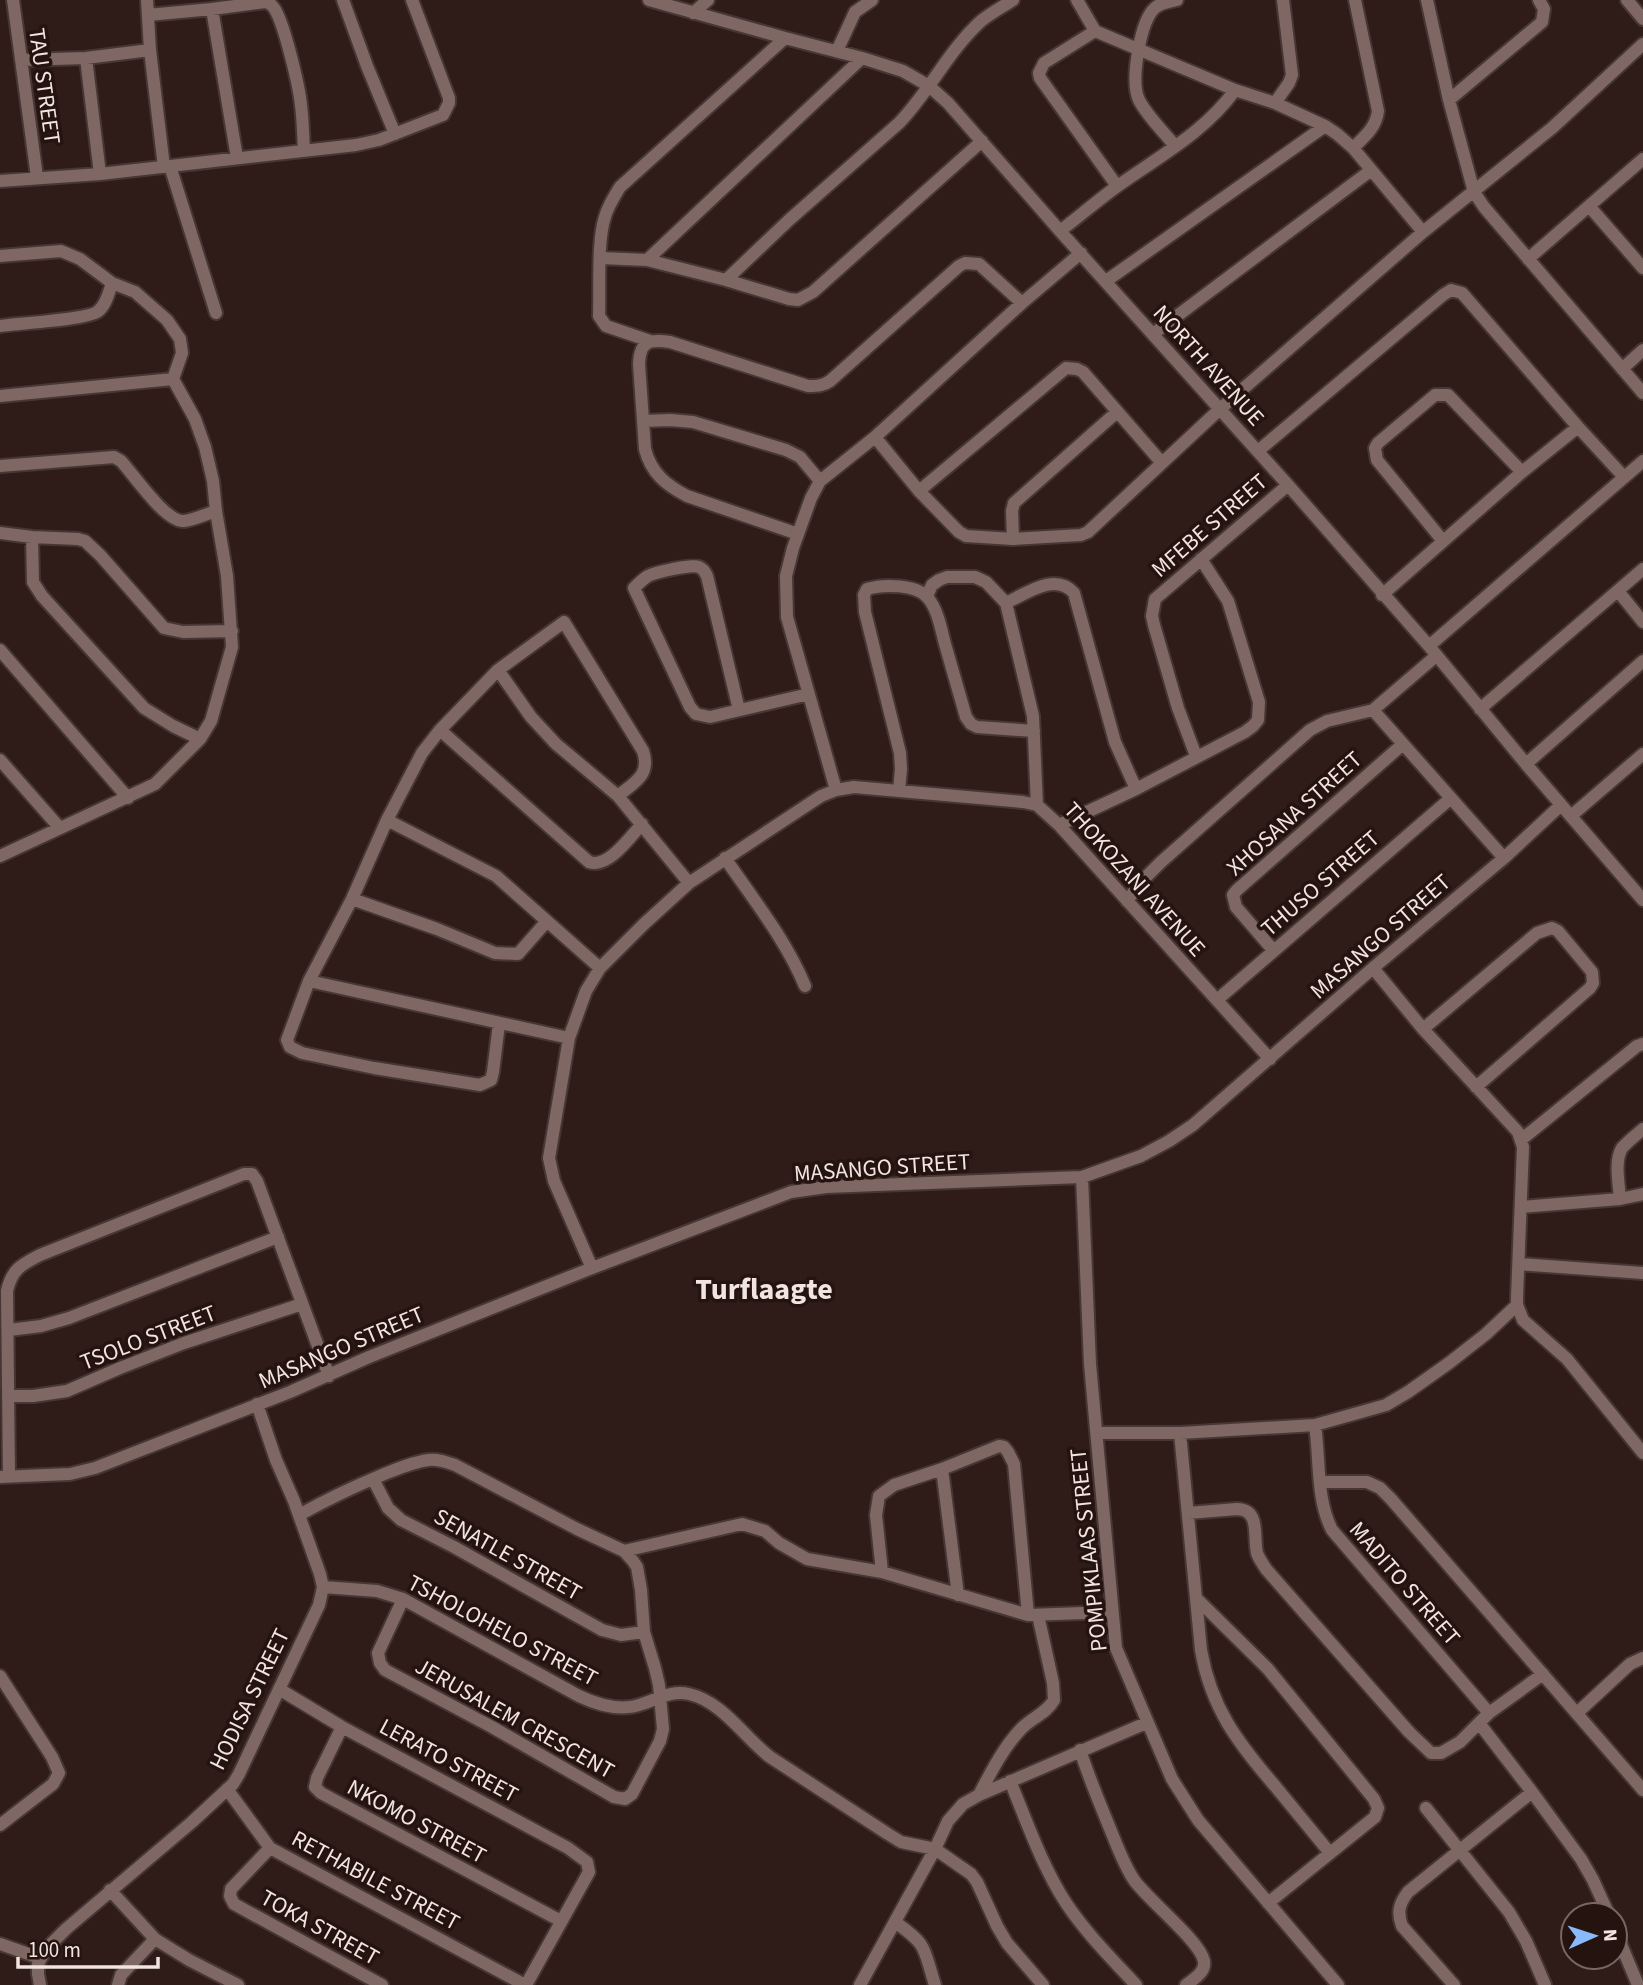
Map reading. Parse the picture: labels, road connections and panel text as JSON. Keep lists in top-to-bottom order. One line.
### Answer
{"streets":{"street":["TAU STREET","NORTH AVENUE","MFEBE STREET","XHOSANA STREET","THOKOZANI AVENUE","THUSO STREET","MASANGO STREET","TSOLO STREET","POMPIKLAAS STREET","SENATLE STREET","MADITO STREET","TSHOLOHELO STREET","HODISA STREET","JERUSALEM CRESCENT","LERATO STREET","NKOMO STREET","RETHABILE STREET","TOKA STREET"]},"crossings":[["NORTH AVENUE","MFEBE STREET"],["NORTH AVENUE","MASANGO STREET"],["XHOSANA STREET","THUSO STREET"],["THOKOZANI AVENUE","THUSO STREET"],["THOKOZANI AVENUE","MASANGO STREET"],["MASANGO STREET","POMPIKLAAS STREET"],["SENATLE STREET","JERUSALEM CRESCENT"],["TSHOLOHELO STREET","HODISA STREET"],["TSHOLOHELO STREET","JERUSALEM CRESCENT"],["HODISA STREET","LERATO STREET"],["HODISA STREET","RETHABILE STREET"],["LERATO STREET","NKOMO STREET"],["RETHABILE STREET","TOKA STREET"]],"districts":["Turflaagte"],"scale_bar":"100 m","north":"right"}
